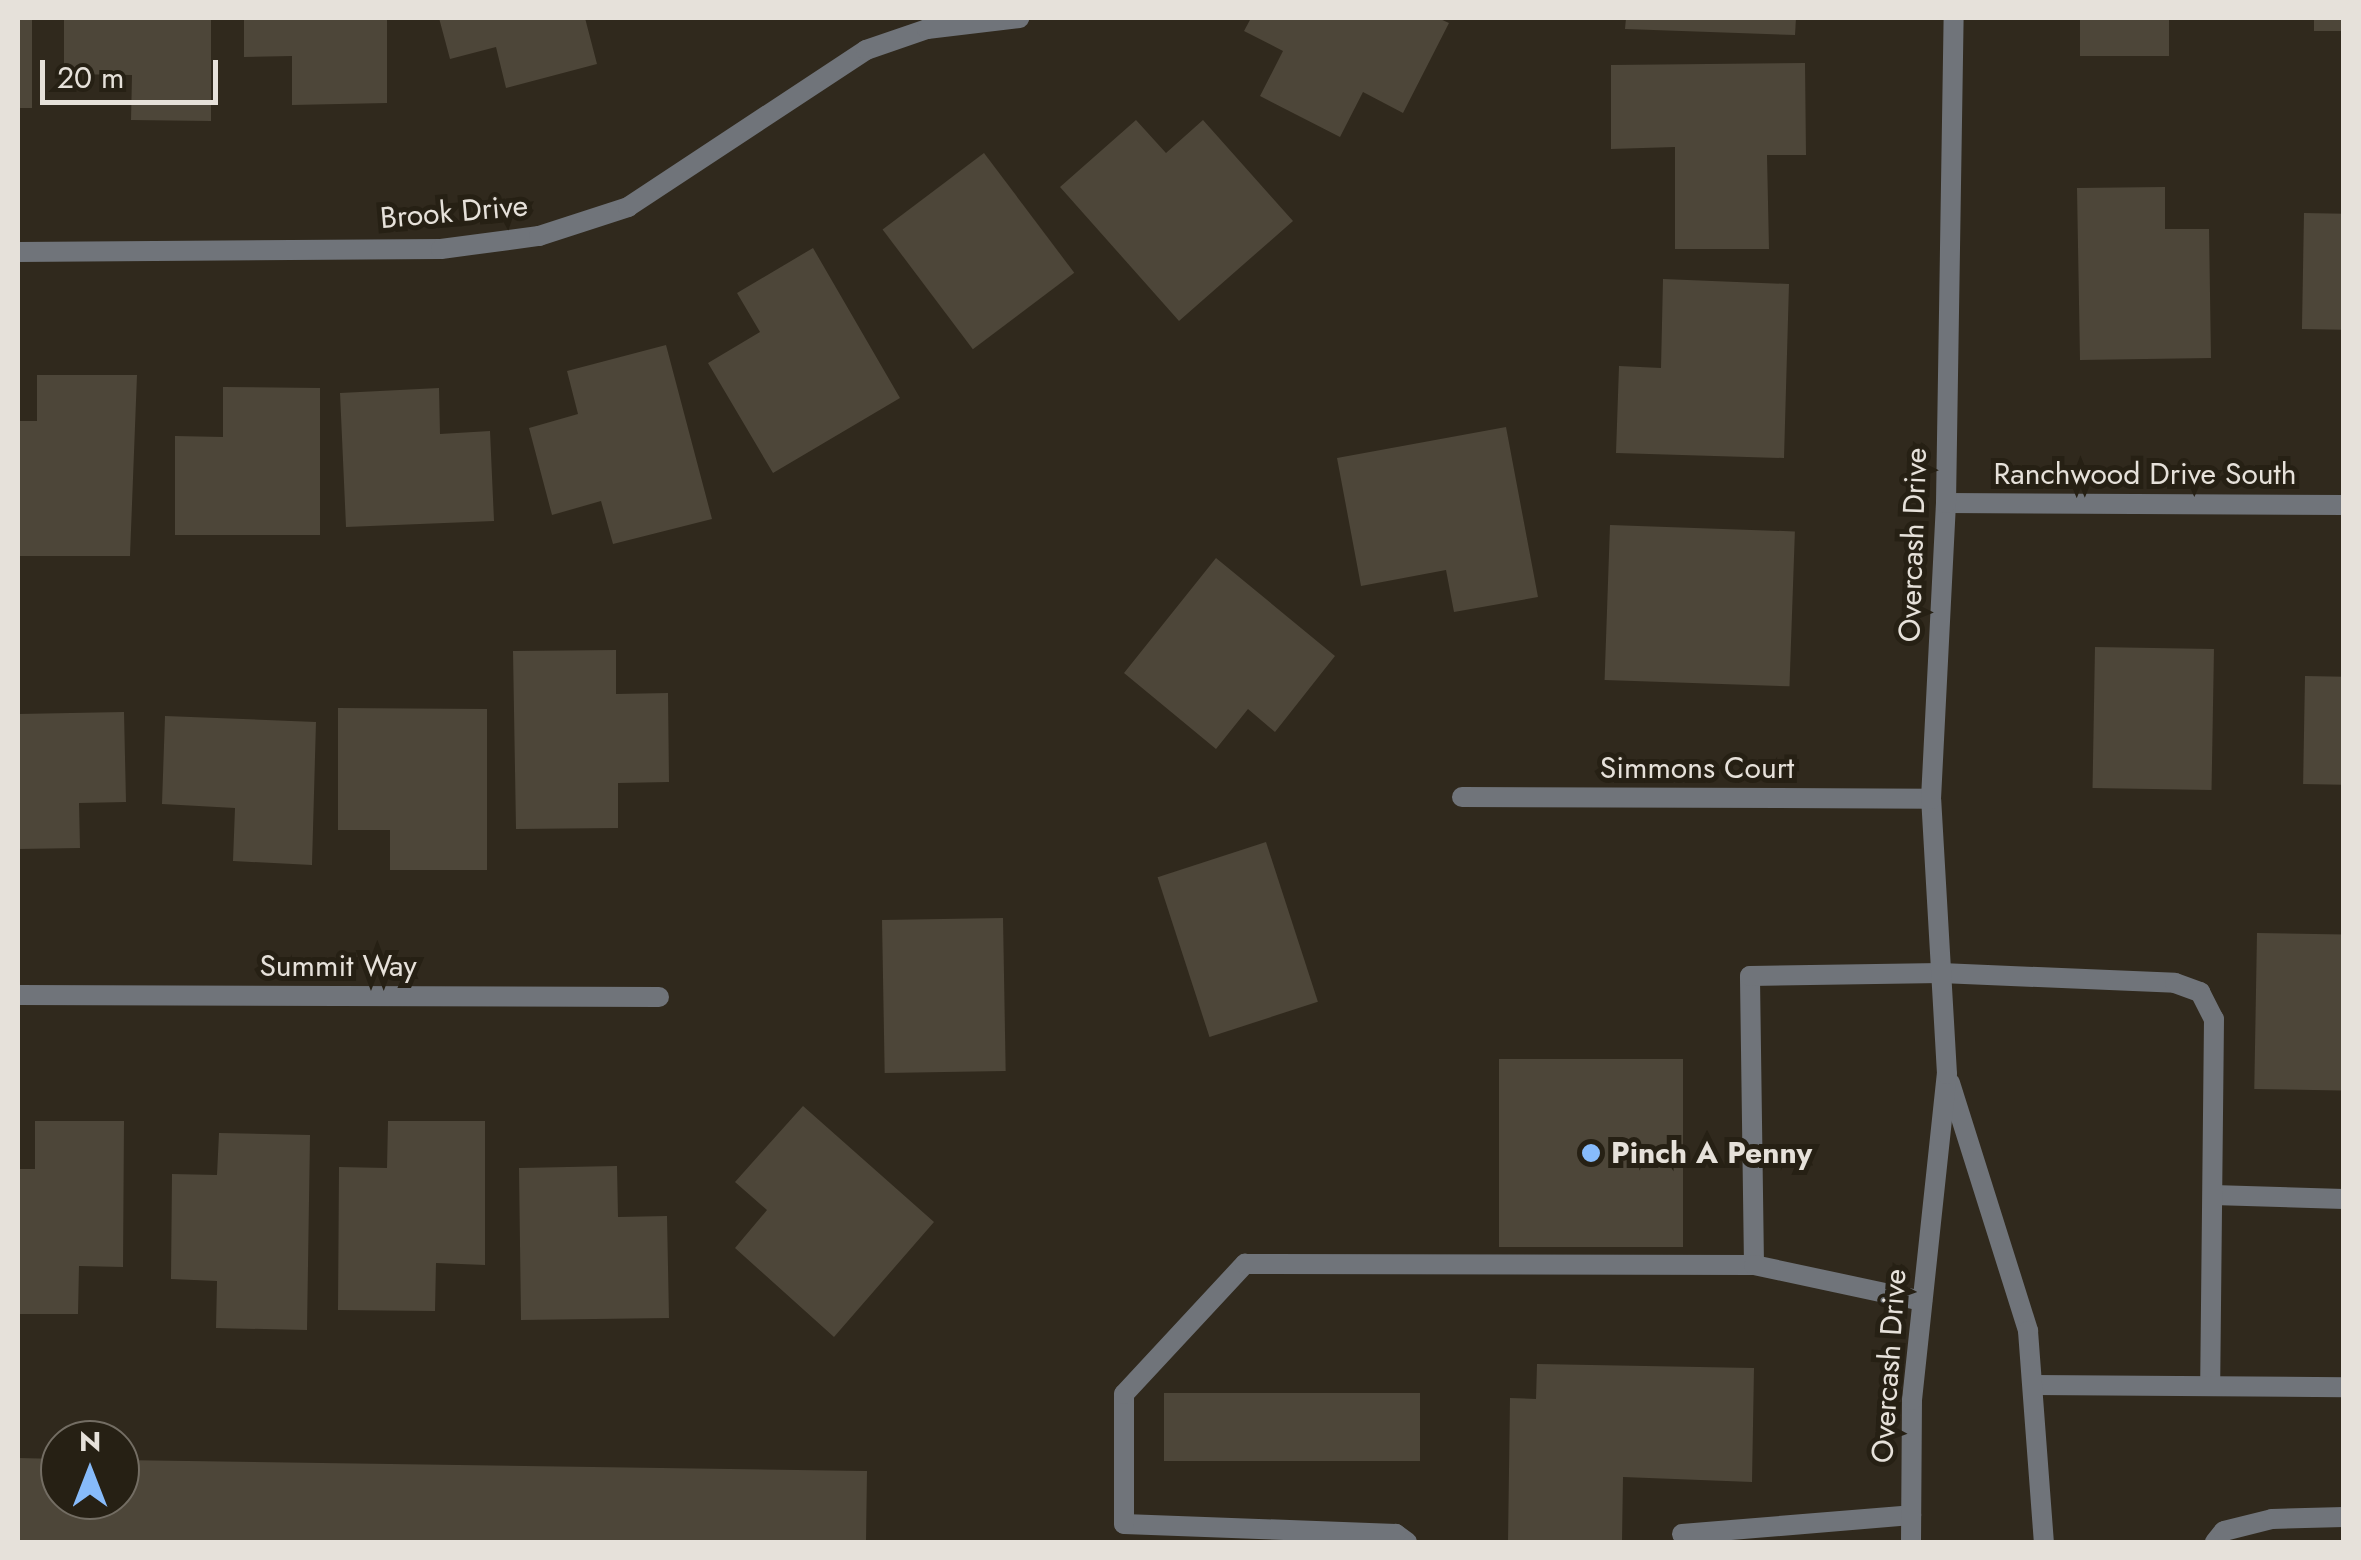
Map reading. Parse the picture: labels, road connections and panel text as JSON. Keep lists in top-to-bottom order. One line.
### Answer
{"streets":{"street":["Brook Drive","Ranchwood Drive South","Overcash Drive","Simmons Court","Summit Way"]},"crossings":[["Ranchwood Drive South","Overcash Drive"],["Overcash Drive","Simmons Court"]],"places":["Pinch A Penny"],"scale_bar":"20 m","north":"top"}
